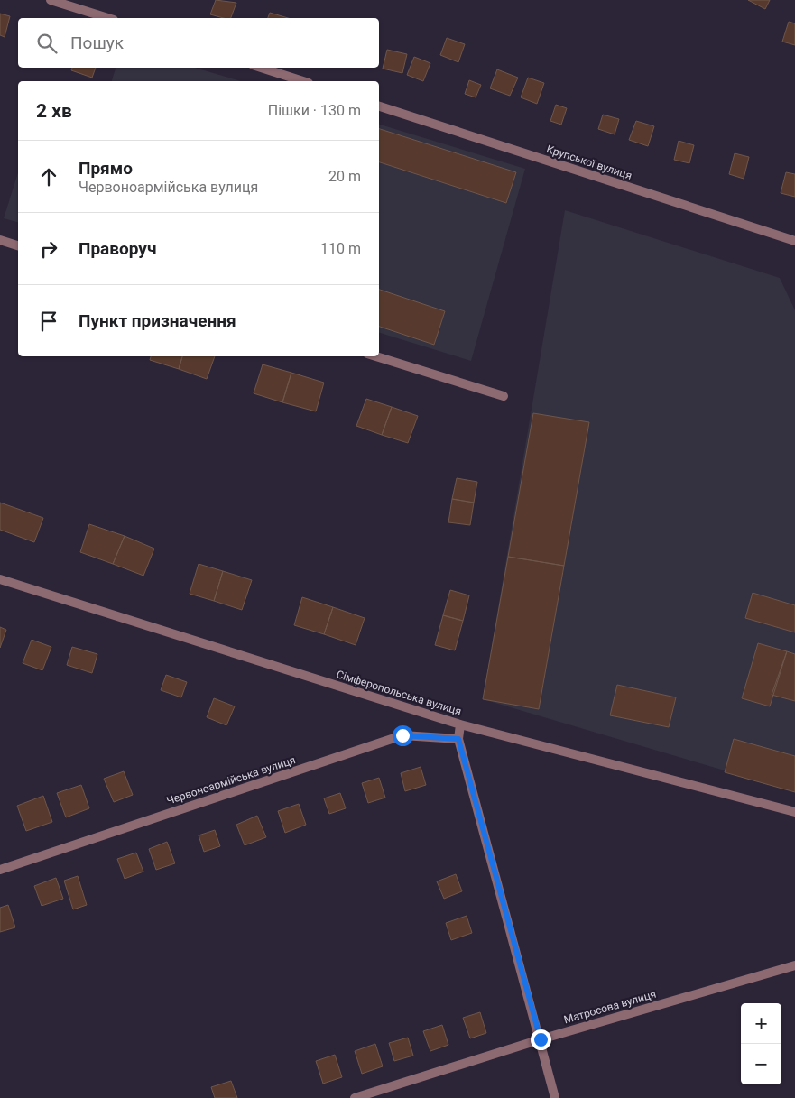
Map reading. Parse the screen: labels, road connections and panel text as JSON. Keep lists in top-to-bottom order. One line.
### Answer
{"streets":{"street":["Крупської вулиця","Сімферопольська вулиця","Червоноармійська вулиця","Матросова вулиця"]},"page":{"search":"Пошук","heading":["2 хв","Пішки · 130 m"],"list":[["Прямо","Червоноармійська вулиця","20 m"],["Праворуч","110 m"],"Пункт призначення"],"map_buttons":["+","−"]}}
